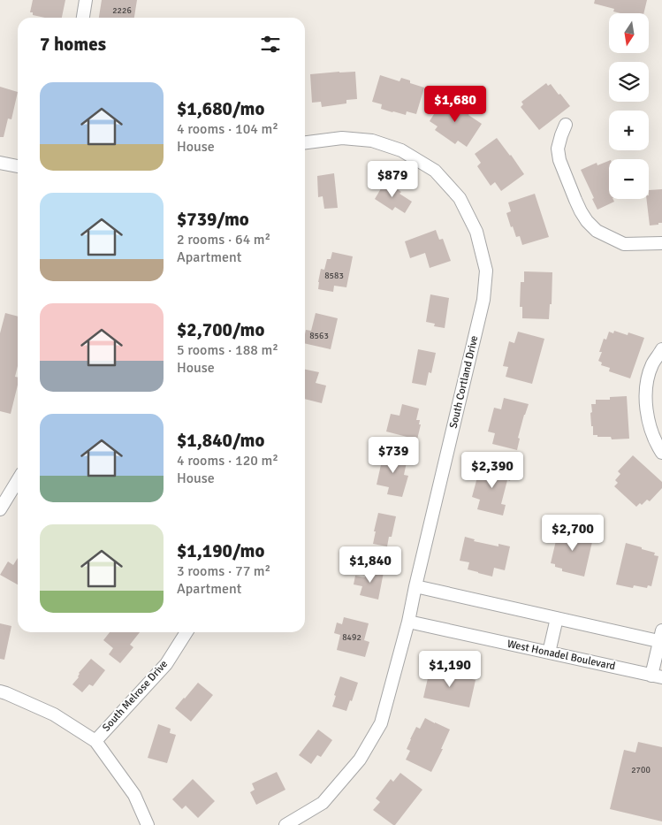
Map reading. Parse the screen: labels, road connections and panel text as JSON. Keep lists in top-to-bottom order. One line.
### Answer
{"streets":{"street":["South Cortland Drive","West Honadel Boulevard","South Melrose Drive"]},"crossings":[["South Cortland Drive","West Honadel Boulevard"]],"house_numbers":["2226","8583","8563","8492","2700"],"north":"bottom","page":{"map_buttons":["+","−"],"heading":"7 homes","list":[{"name":"$1,680/mo","note":"4 rooms · 104 m² · House"},{"name":"$739/mo","note":"2 rooms · 64 m² · Apartment"},{"name":"$2,700/mo","note":"5 rooms · 188 m² · House"},{"name":"$1,840/mo","note":"4 rooms · 120 m² · House"},{"name":"$1,190/mo","note":"3 rooms · 77 m² · Apartment"}],"price":["$1,680","$879","$739","$2,390","$2,700","$1,840","$1,190"]}}
